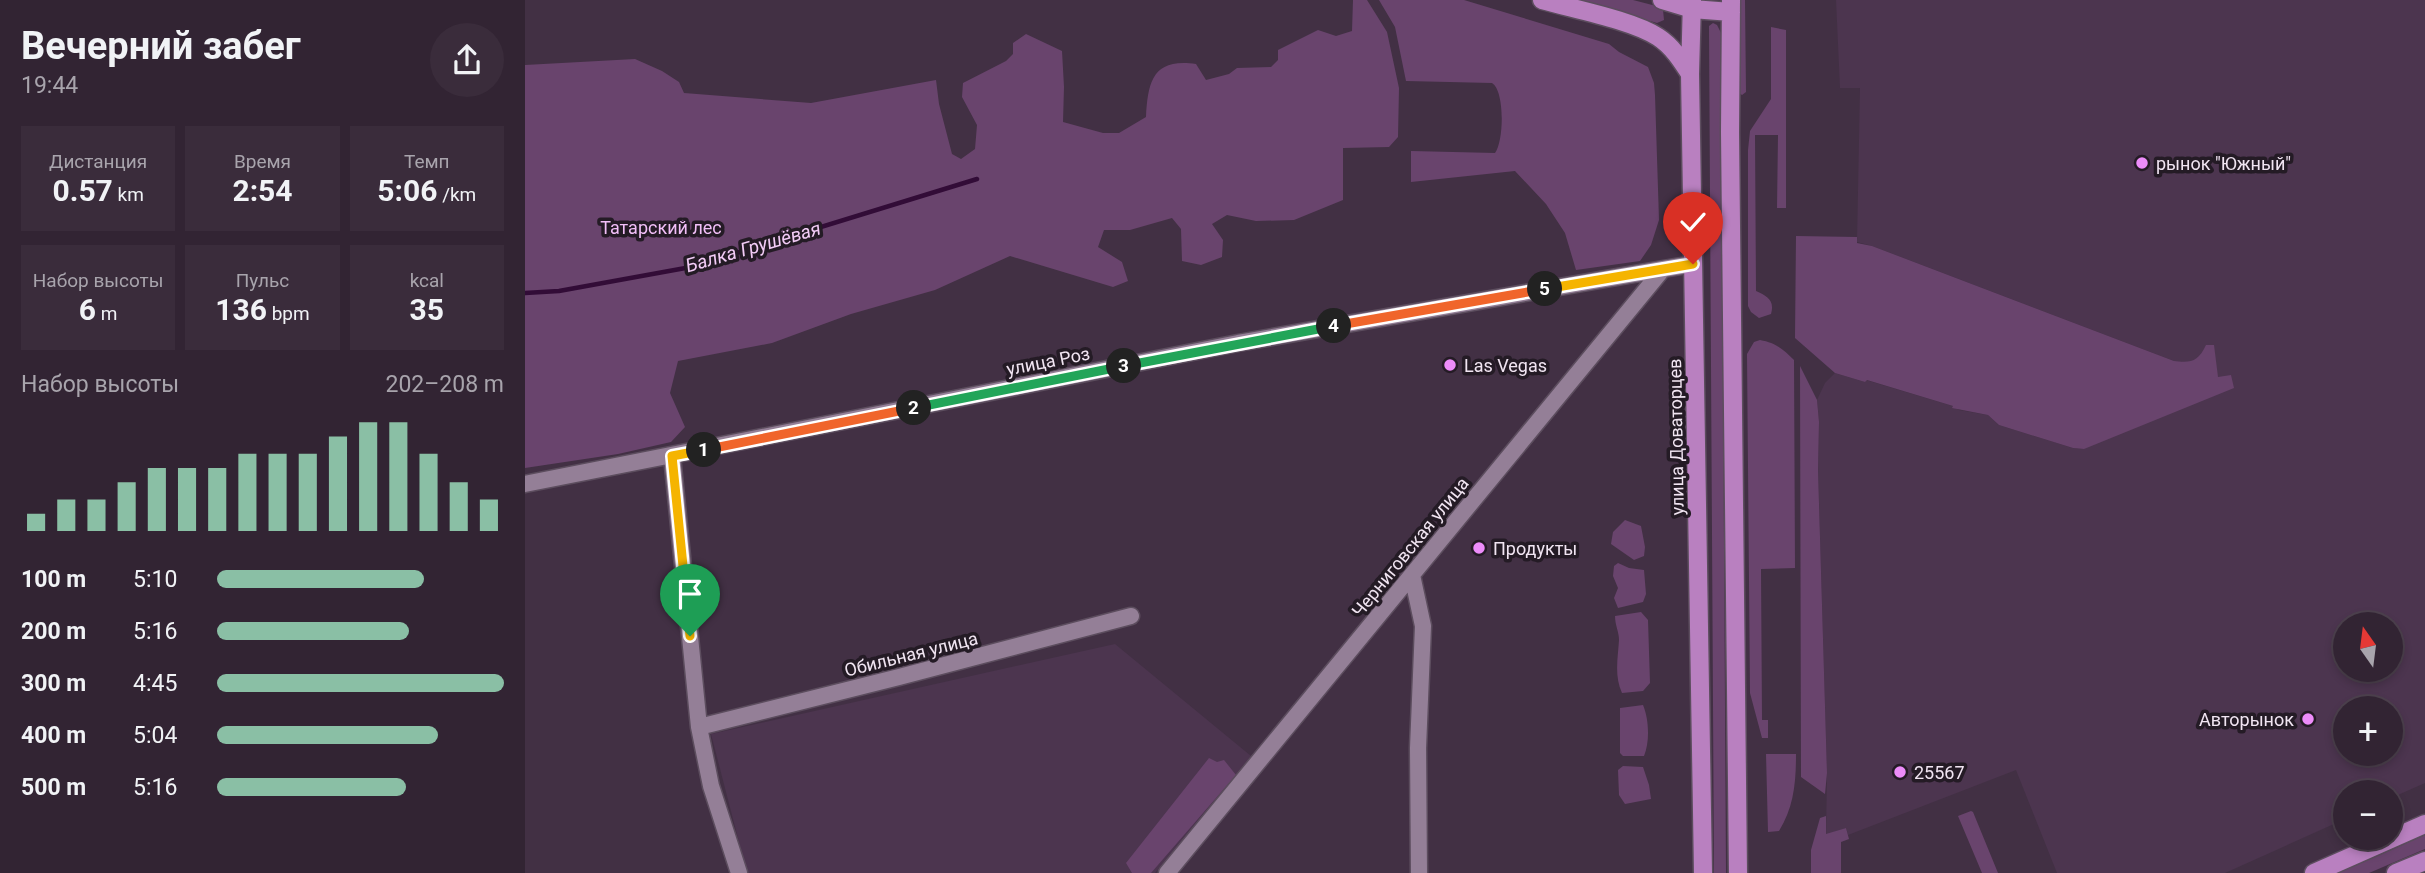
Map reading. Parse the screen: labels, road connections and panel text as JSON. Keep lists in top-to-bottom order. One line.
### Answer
{"streets":{"main road":["улица Доваторцев"],"street":["улица Роз","Черниговская улица","Обильная улица"]},"crossings":[["улица Роз","Черниговская улица"]],"water":["Балка Грушёвая"],"parks":["Татарский лес"],"places":["рынок \"Южный\"","Las Vegas","Продукты","Авторынок","25567"],"north":"top","page":{"heading":["Вечерний забег","19:44"],"stats":[["Дистанция","0.57 km"],["Время","2:54"],["Темп","5:06 /km"],["Набор высоты","6 m"],["Пульс","136 bpm"],["kcal","35"]],"pins":["5","4","3","2","1"],"chart":["Набор высоты","202–208 m"],"list":[{"name":"100 m","note":"5:10"},{"name":"200 m","note":"5:16"},{"name":"300 m","note":"4:45"},{"name":"400 m","note":"5:04"},{"name":"500 m","note":"5:16"}],"map_buttons":["+","−"]}}
